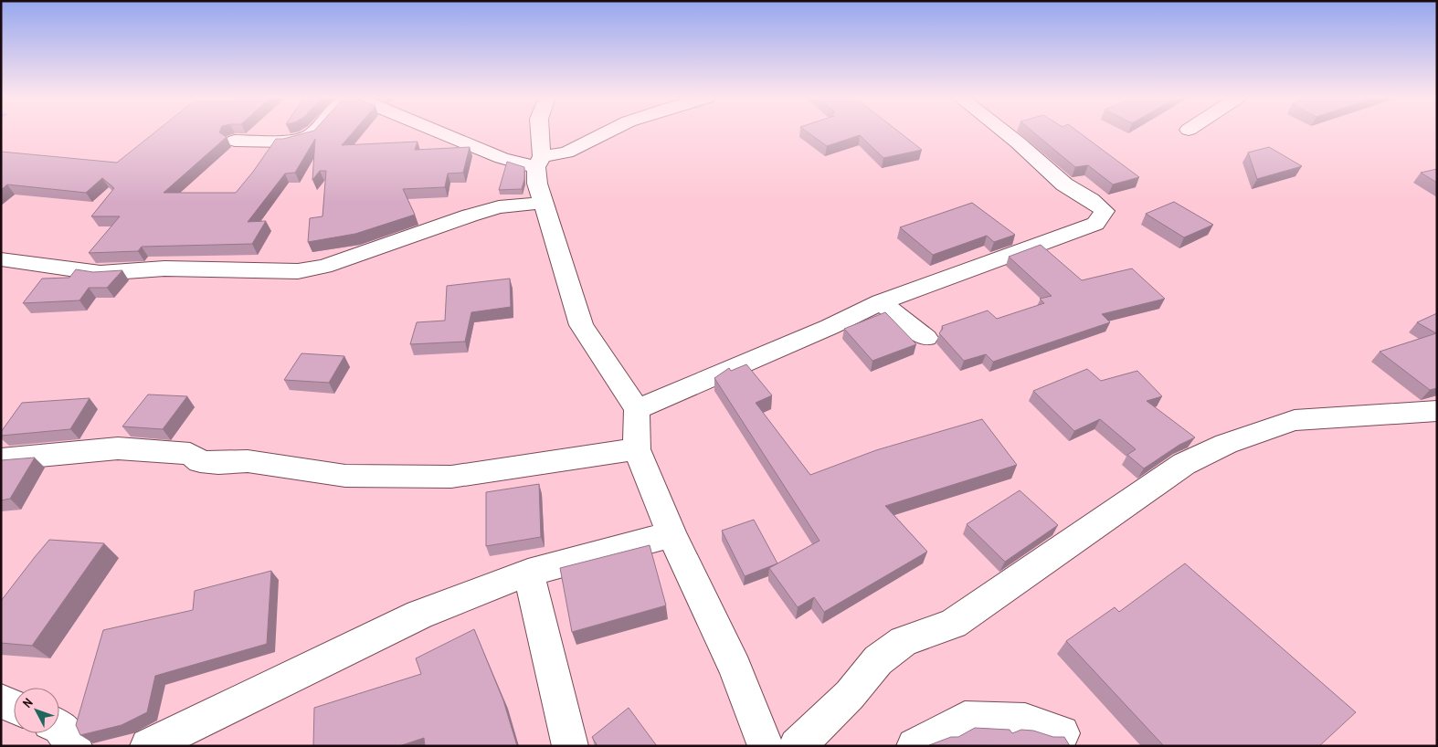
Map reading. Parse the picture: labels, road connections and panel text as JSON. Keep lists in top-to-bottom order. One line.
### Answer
{"north":"top left"}
